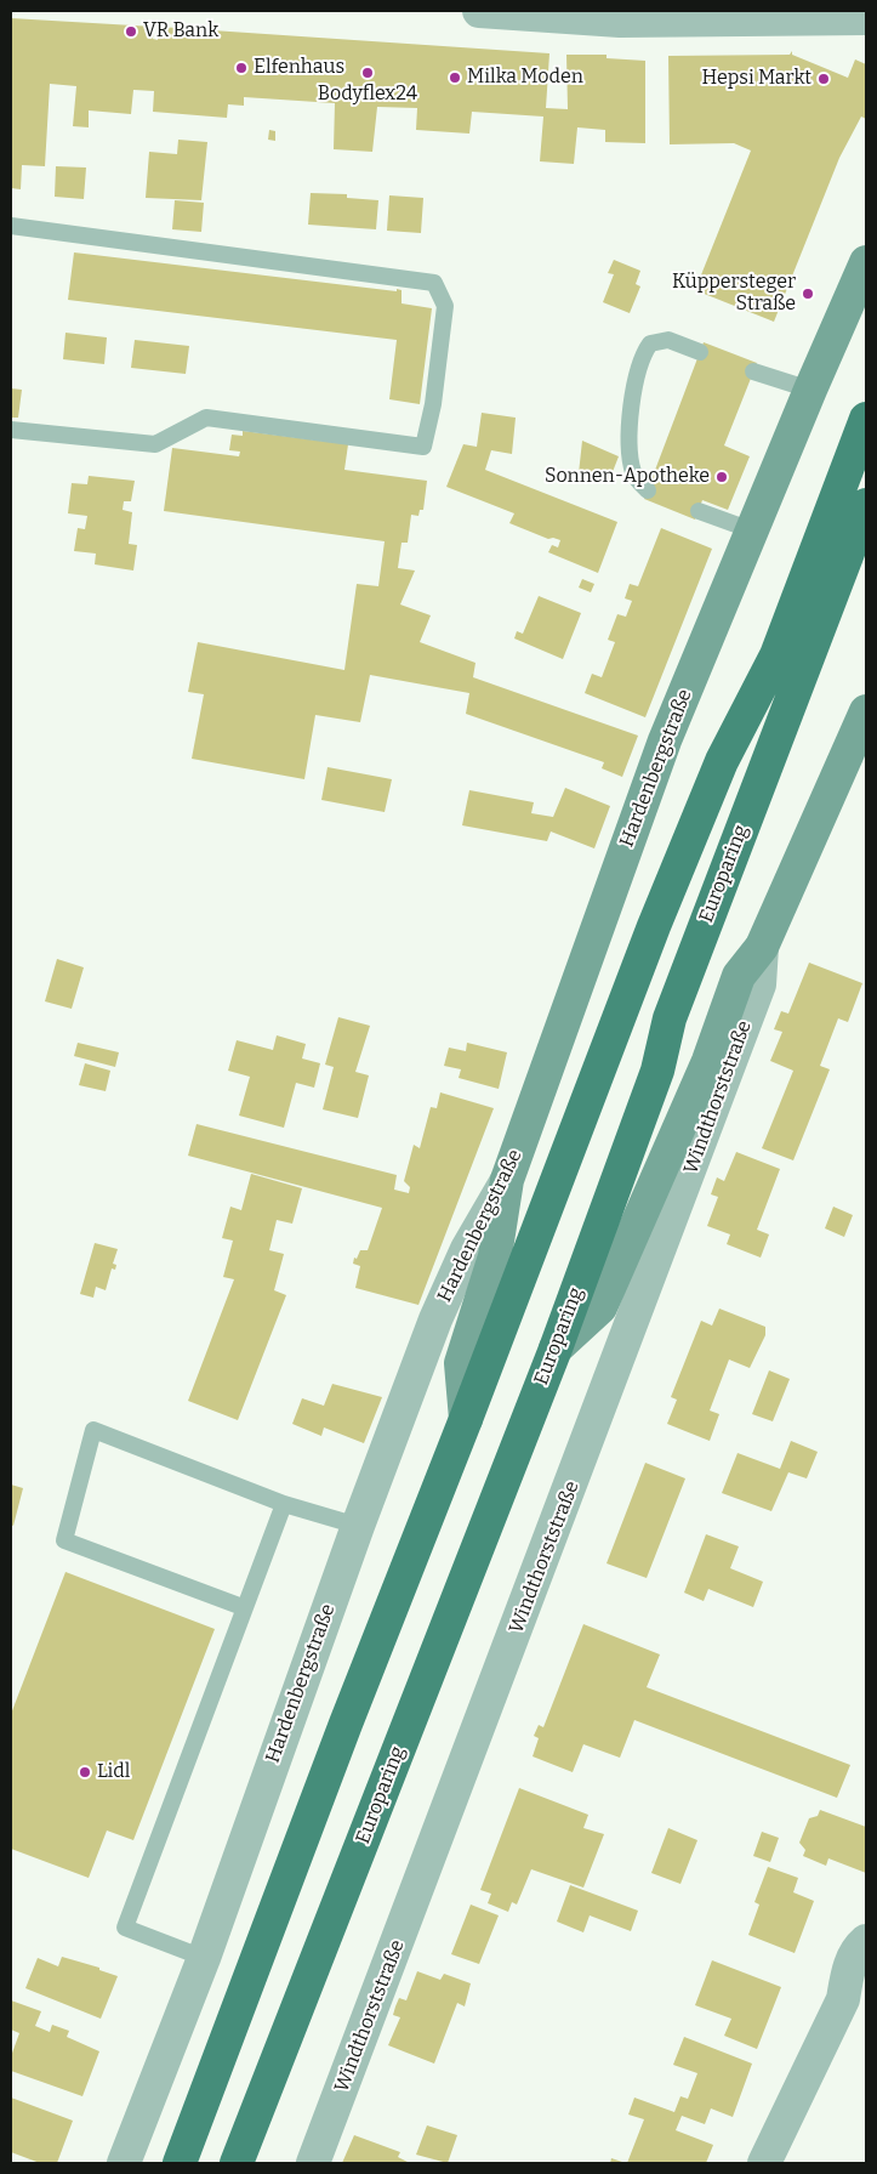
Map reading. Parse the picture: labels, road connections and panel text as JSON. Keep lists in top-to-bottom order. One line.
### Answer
{"streets":{"highway":["Europaring"],"main road":["Hardenbergstraße","Windthorststraße"]},"crossings":[["Europaring","Windthorststraße"]],"places":["VR Bank","Elfenhaus","Bodyflex24","Milka Moden","Hepsi Markt","Küppersteger Straße","Sonnen-Apotheke","Lidl"]}
